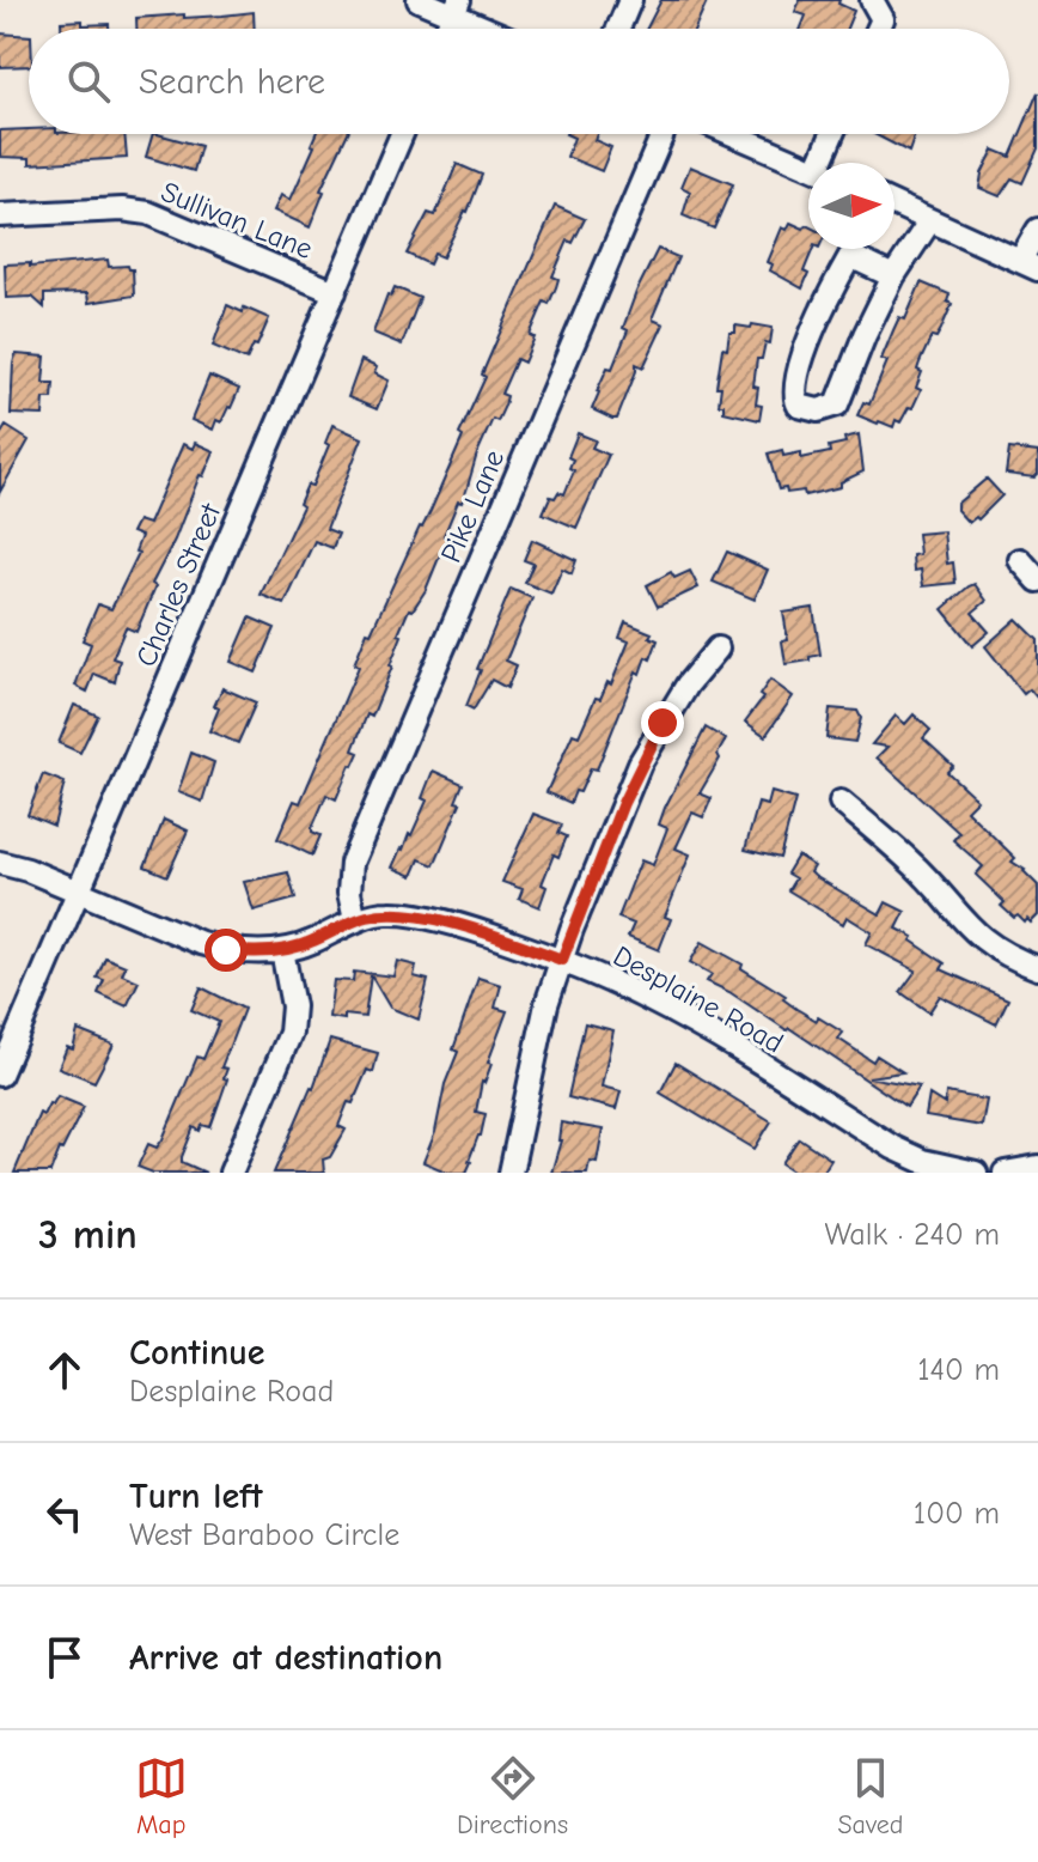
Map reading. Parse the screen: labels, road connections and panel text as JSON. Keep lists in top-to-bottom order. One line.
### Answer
{"streets":{"street":["Sullivan Lane","Pike Lane","Charles Street","Desplaine Road"]},"crossings":[["Sullivan Lane","Charles Street"],["Pike Lane","Desplaine Road"],["Charles Street","Desplaine Road"]],"north":"right","page":{"search":"Search here","heading":["3 min","Walk · 240 m"],"list":[["Continue","Desplaine Road","140 m"],["Turn left","West Baraboo Circle","100 m"],"Arrive at destination"],"nav":["Map","Directions","Saved"]}}
